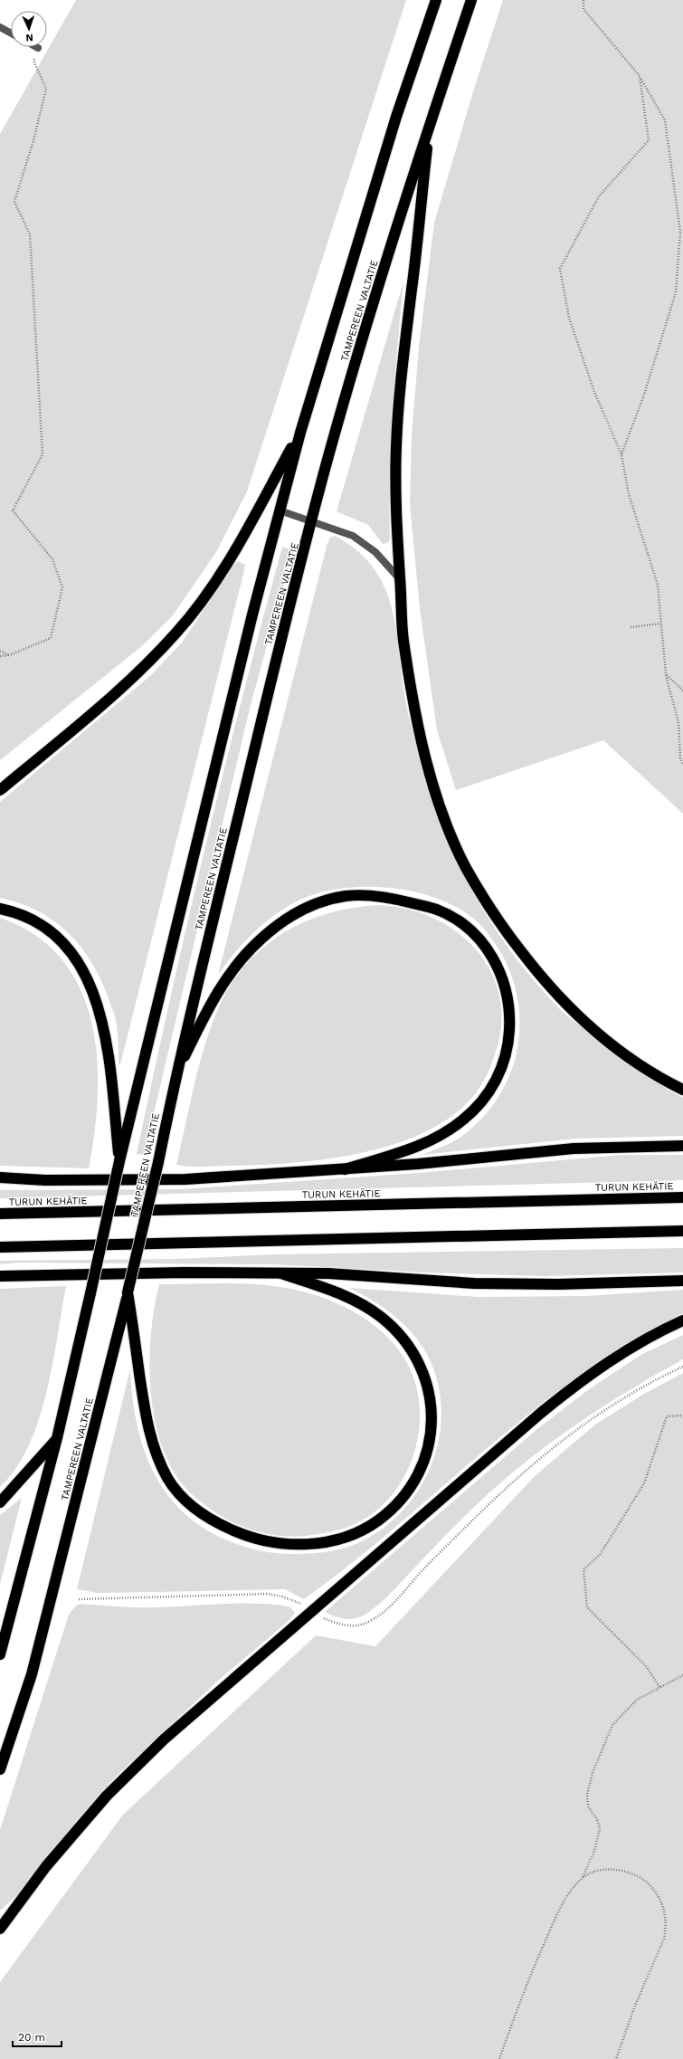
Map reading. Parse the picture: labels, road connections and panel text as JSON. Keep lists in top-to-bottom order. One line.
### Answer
{"streets":{"highway":["TAMPEREEN VALTATIE","TURUN KEHÄTIE"]},"scale_bar":"20 m","north":"bottom"}
